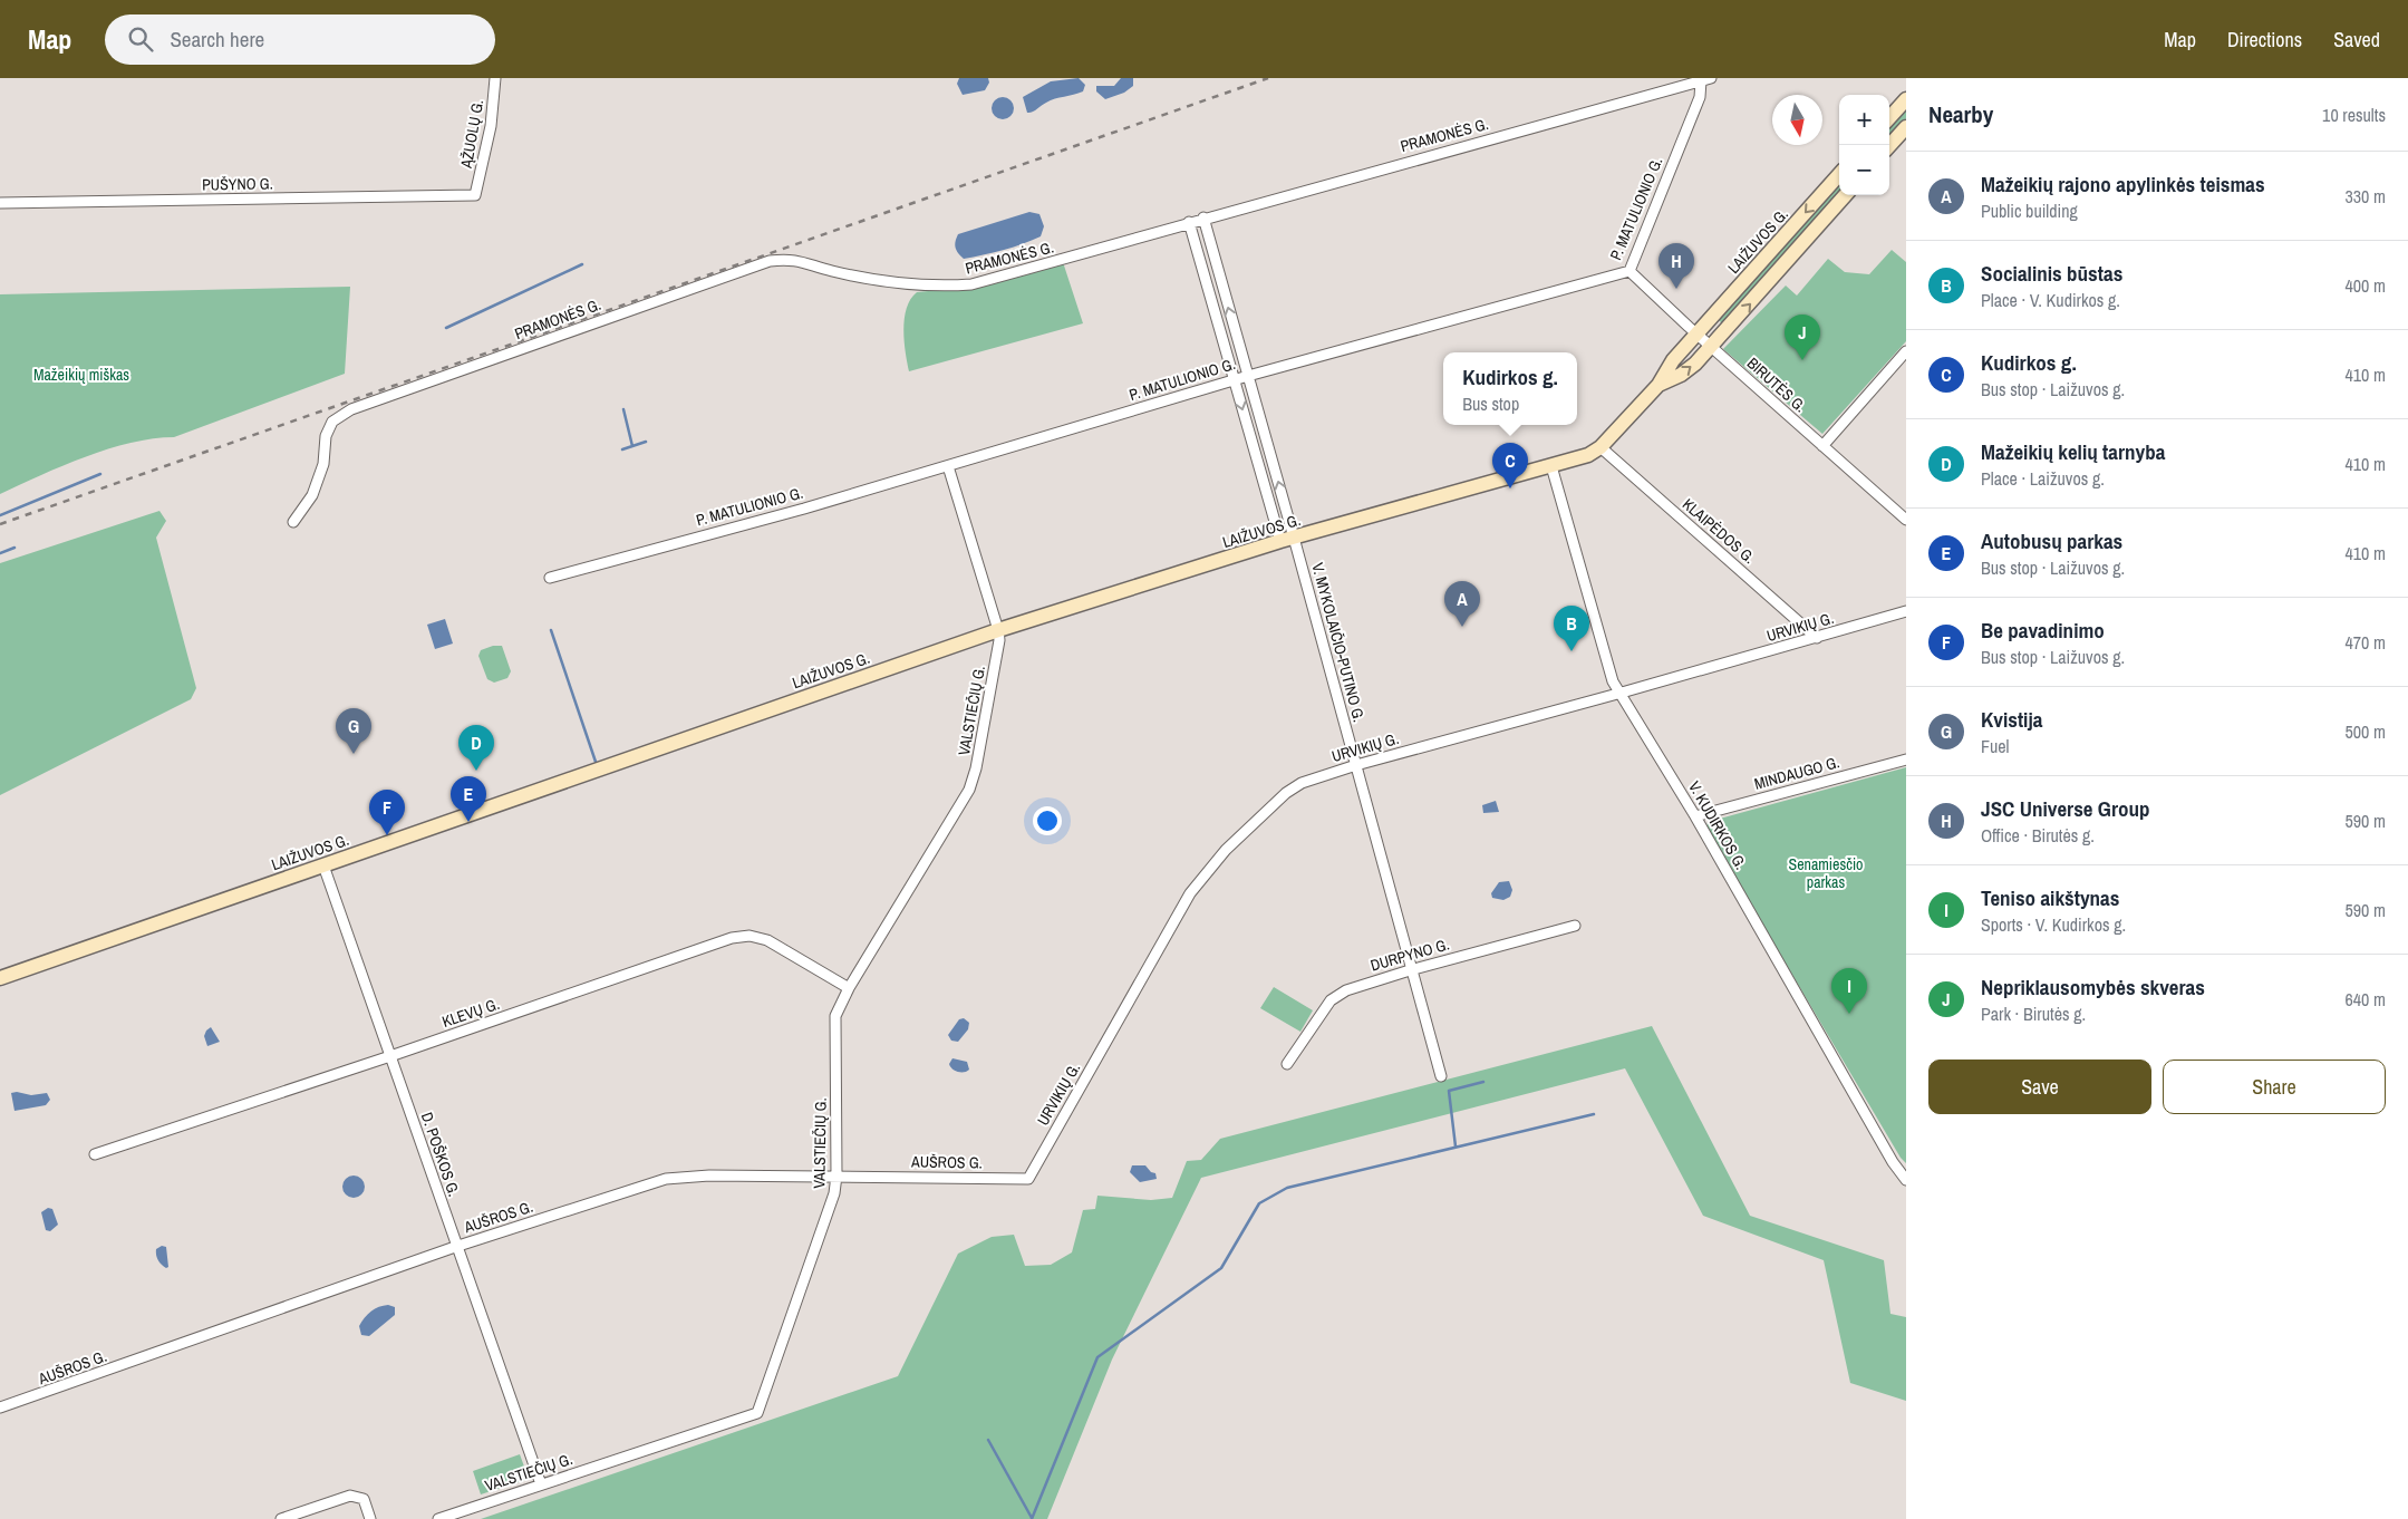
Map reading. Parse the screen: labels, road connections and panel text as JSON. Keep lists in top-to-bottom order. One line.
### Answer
{"streets":{"main road":["LAIŽUVOS G."],"street":["ĄŽUOLŲ G.","PRAMONĖS G.","PUŠYNO G.","P. MATULIONIO G.","BIRUTĖS G.","KLAIPĖDOS G.","URVIKIŲ G.","V. MYKOLAIČIO-PUTINO G.","VALSTIEČIŲ G.","MINDAUGO G.","V. KUDIRKOS G.","DURPYNO G.","KLEVŲ G.","D. POŠKOS G.","AUŠROS G."]},"crossings":[["ĄŽUOLŲ G.","PUŠYNO G."],["PRAMONĖS G.","P. MATULIONIO G."],["PRAMONĖS G.","V. MYKOLAIČIO-PUTINO G."],["P. MATULIONIO G.","BIRUTĖS G."],["P. MATULIONIO G.","V. MYKOLAIČIO-PUTINO G."],["LAIŽUVOS G.","BIRUTĖS G."],["LAIŽUVOS G.","KLAIPĖDOS G."],["LAIŽUVOS G.","V. MYKOLAIČIO-PUTINO G."],["LAIŽUVOS G.","VALSTIEČIŲ G."],["LAIŽUVOS G.","V. KUDIRKOS G."],["LAIŽUVOS G.","D. POŠKOS G."],["KLAIPĖDOS G.","URVIKIŲ G."],["URVIKIŲ G.","V. MYKOLAIČIO-PUTINO G."],["URVIKIŲ G.","V. KUDIRKOS G."],["URVIKIŲ G.","AUŠROS G."],["V. MYKOLAIČIO-PUTINO G.","DURPYNO G."],["VALSTIEČIŲ G.","KLEVŲ G."],["VALSTIEČIŲ G.","D. POŠKOS G."],["VALSTIEČIŲ G.","AUŠROS G."],["MINDAUGO G.","V. KUDIRKOS G."],["KLEVŲ G.","D. POŠKOS G."],["D. POŠKOS G.","AUŠROS G."]],"parks":["Mažeikių miškas","Senamiesčio parkas"],"north":"bottom","page":{"header":"Map","search":"Search here","nav":["Map","Directions","Saved"],"heading":["Nearby","10 results"],"map_buttons":["+","−"],"list":[{"mark":"A","name":"Mažeikių rajono apylinkės teismas","note":"Public building","value":"330 m"},{"mark":"B","name":"Socialinis būstas","note":"Place · V. Kudirkos g.","value":"400 m"},{"mark":"C","name":"Kudirkos g.","note":"Bus stop · Laižuvos g.","value":"410 m"},{"mark":"D","name":"Mažeikių kelių tarnyba","note":"Place · Laižuvos g.","value":"410 m"},{"mark":"E","name":"Autobusų parkas","note":"Bus stop · Laižuvos g.","value":"410 m"},{"mark":"F","name":"Be pavadinimo","note":"Bus stop · Laižuvos g.","value":"470 m"},{"mark":"G","name":"Kvistija","note":"Fuel","value":"500 m"},{"mark":"H","name":"JSC Universe Group","note":"Office · Birutės g.","value":"590 m"},{"mark":"I","name":"Teniso aikštynas","note":"Sports · V. Kudirkos g.","value":"590 m"},{"mark":"J","name":"Nepriklausomybės skveras","note":"Park · Birutės g.","value":"640 m"}],"pins":["H","J","C","A","B","G","D","E","F","I"],"popup":["Kudirkos g.","Bus stop"],"buttons":["Save","Share"]}}
